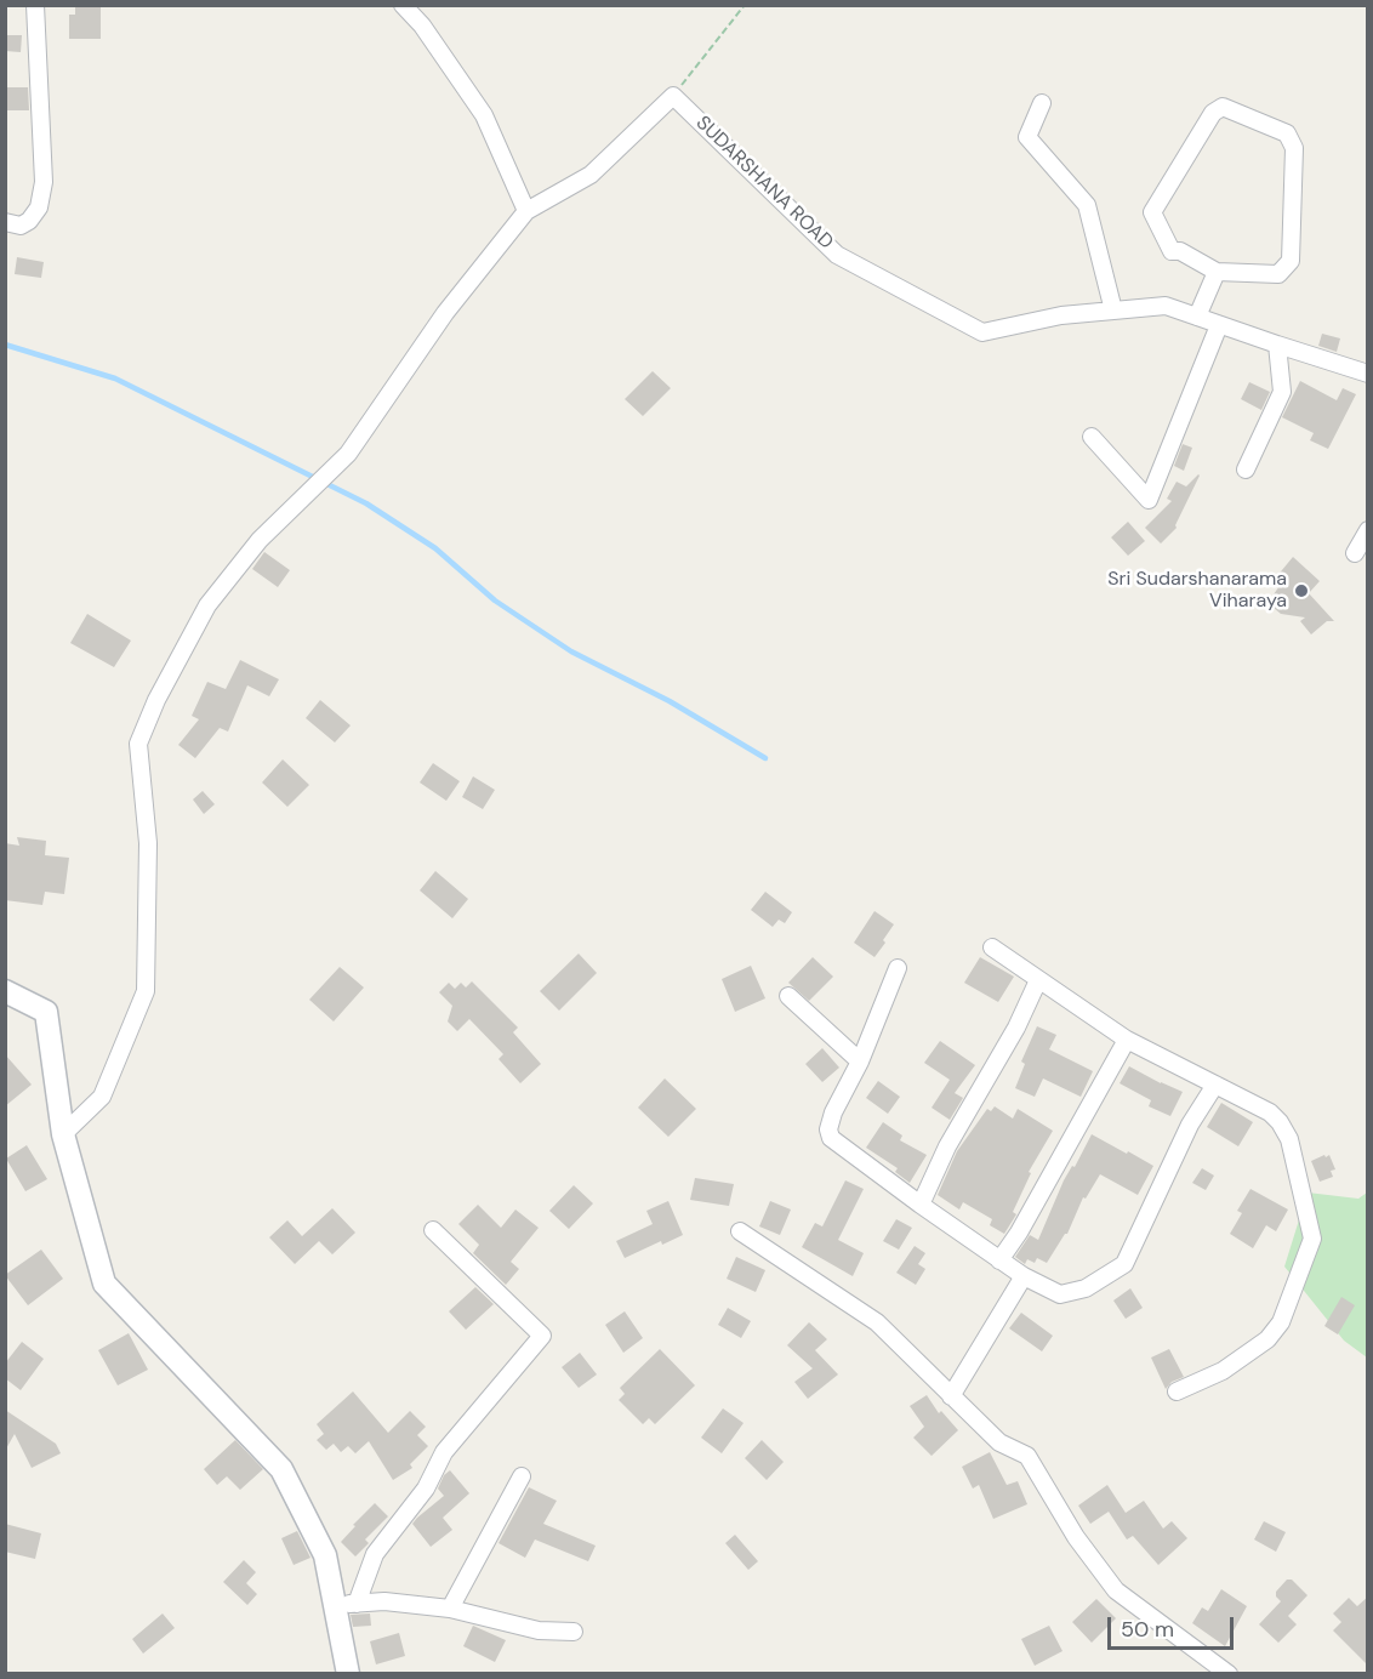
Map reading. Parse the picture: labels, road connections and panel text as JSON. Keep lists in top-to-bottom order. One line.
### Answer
{"streets":{"street":["SUDARSHANA ROAD"]},"places":["Sri Sudarshanarama Viharaya"],"scale_bar":"50 m"}
